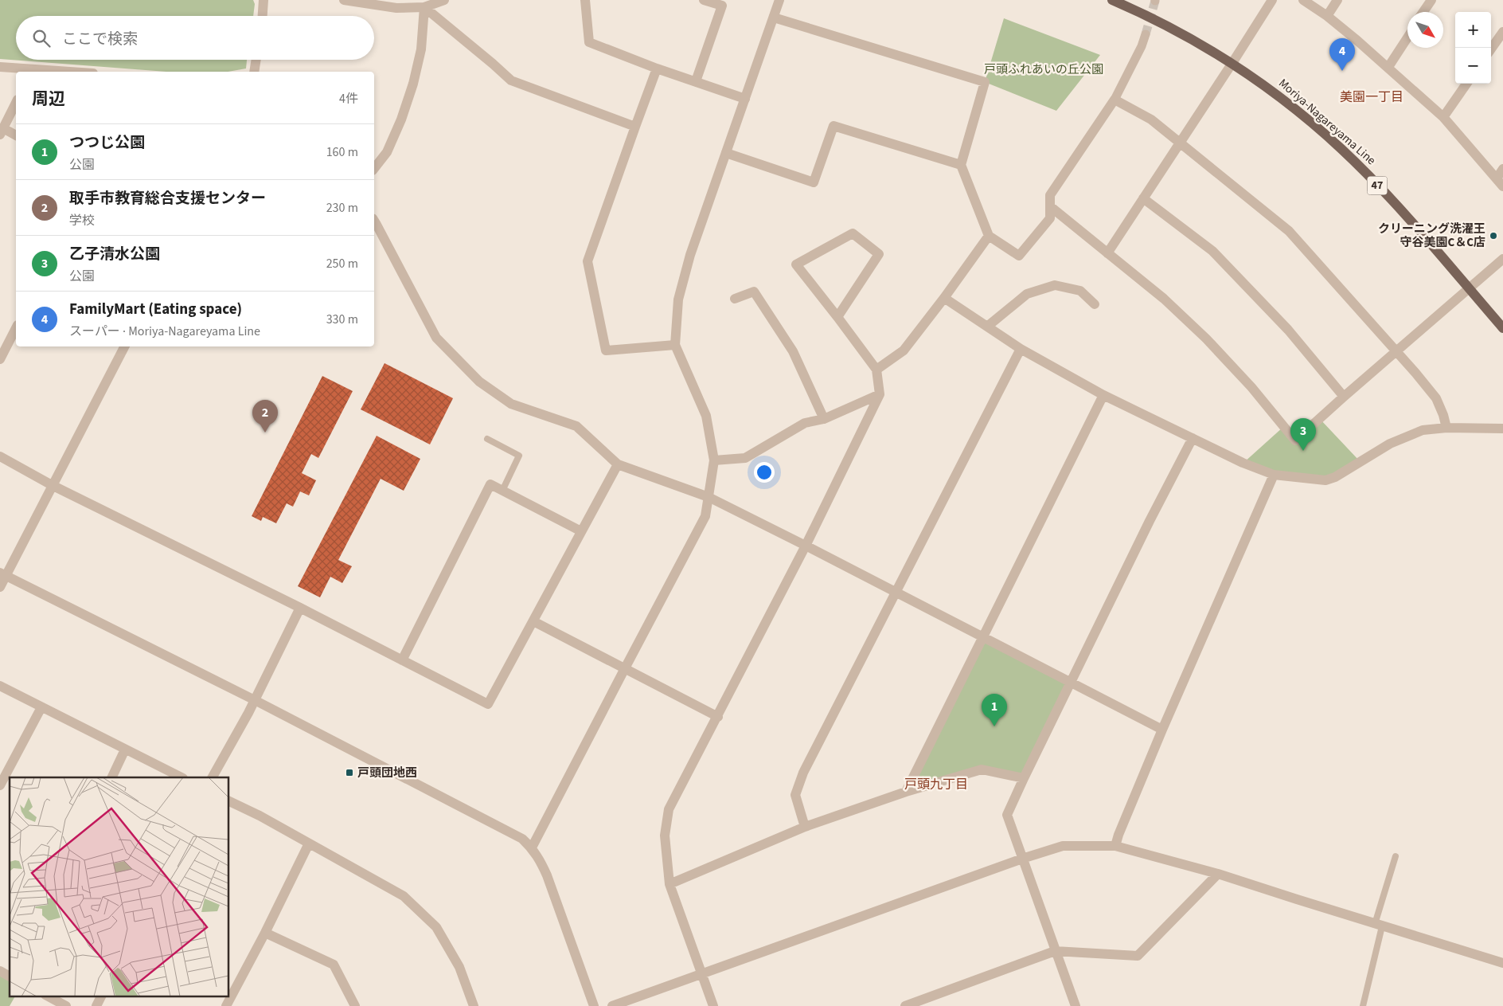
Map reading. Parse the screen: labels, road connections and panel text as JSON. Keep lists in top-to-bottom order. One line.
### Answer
{"streets":{"main road":["Moriya-Nagareyama Line","47"]},"districts":["美園一丁目","戸頭九丁目"],"parks":["戸頭ふれあいの丘公園"],"places":{"other":["クリーニング洗濯王 守谷美園C＆C店"],"transit":["戸頭団地西"]},"north":"bottom right","page":{"map_buttons":["+","−"],"search":"ここで検索","pins":["4","2","3","1"],"heading":["周辺","4件"],"list":[{"mark":"1","name":"つつじ公園","note":"公園","value":"160 m"},{"mark":"2","name":"取手市教育総合支援センター","note":"学校","value":"230 m"},{"mark":"3","name":"乙子清水公園","note":"公園","value":"250 m"},{"mark":"4","name":"FamilyMart (Eating space)","note":"スーパー · Moriya-Nagareyama Line","value":"330 m"}]}}
